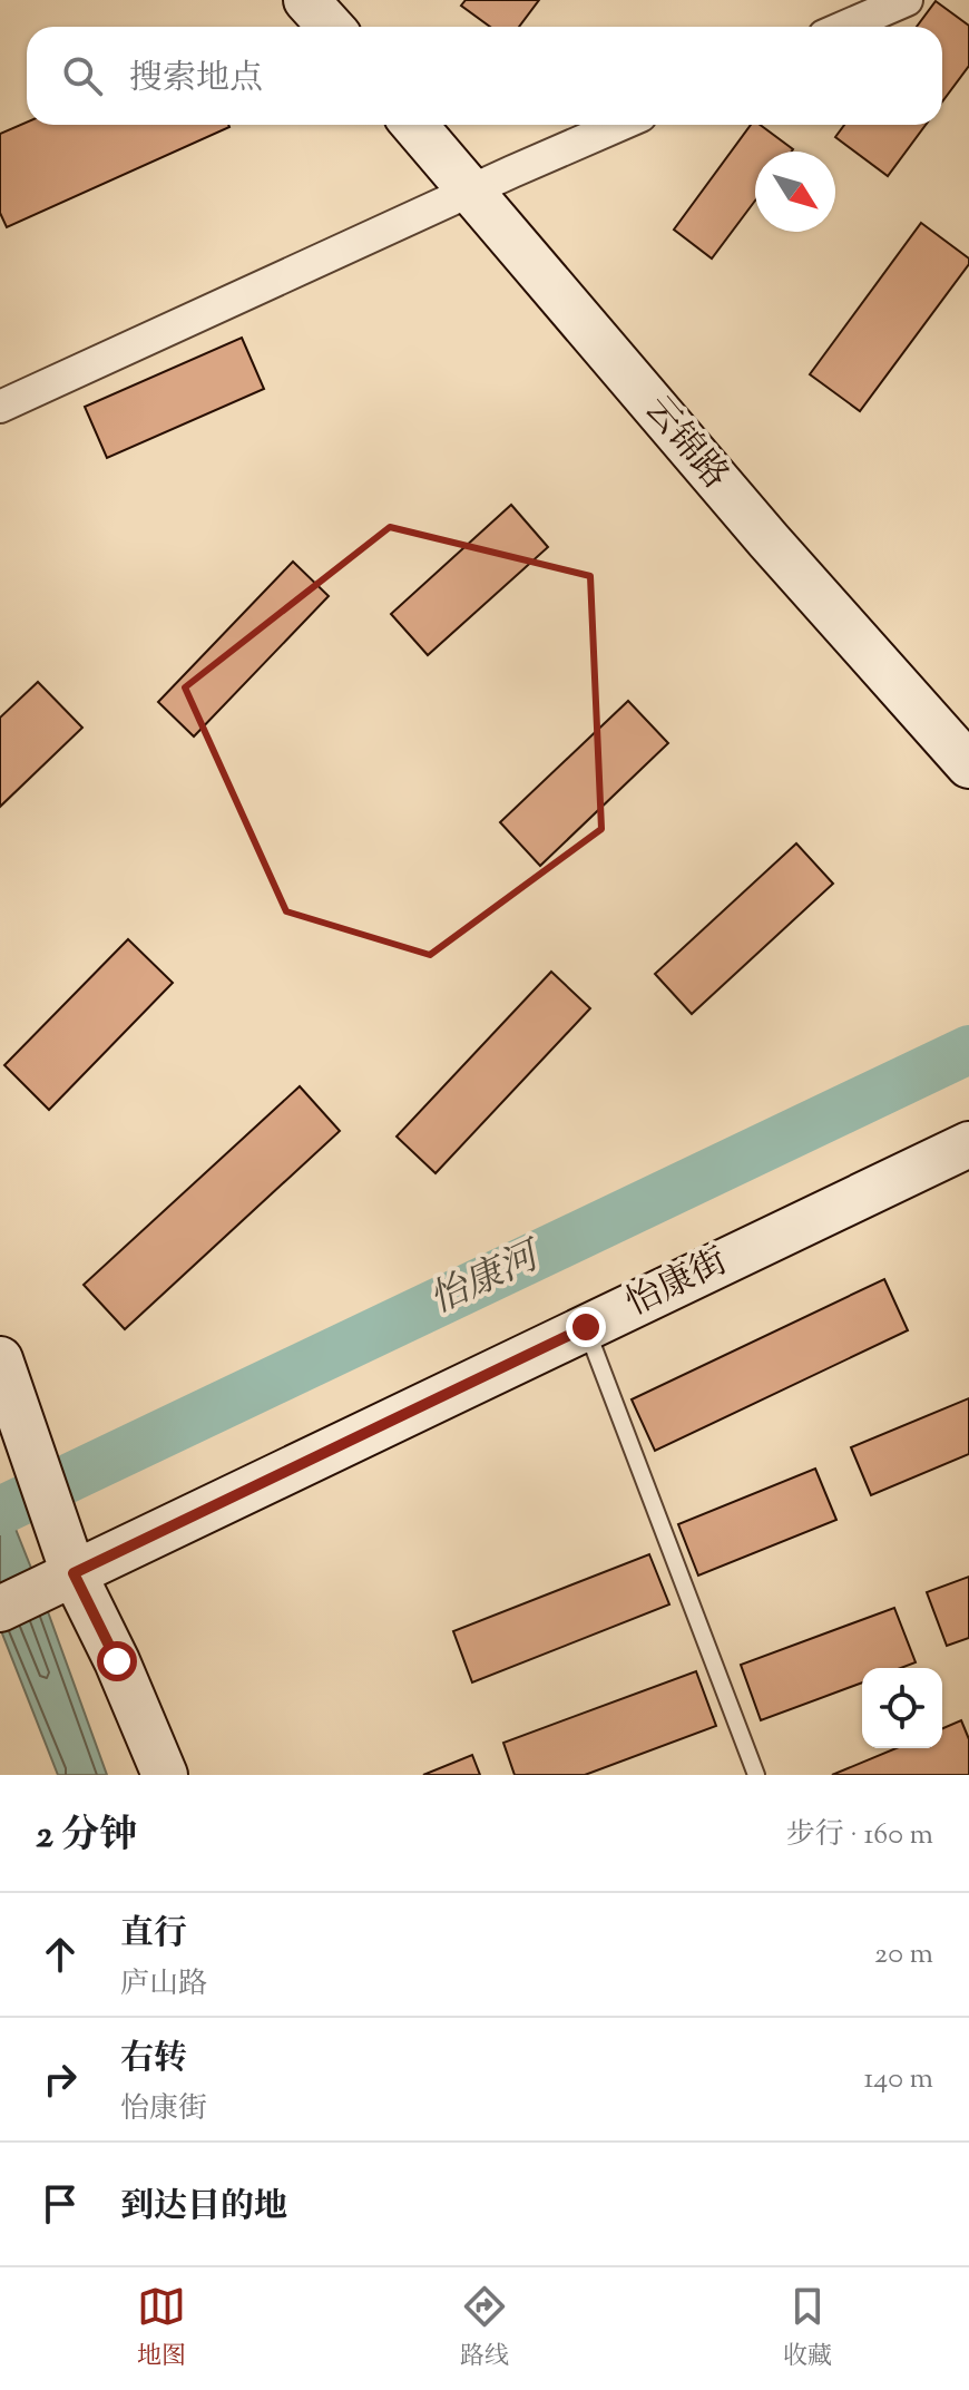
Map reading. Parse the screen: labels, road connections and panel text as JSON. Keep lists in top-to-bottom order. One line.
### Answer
{"streets":{"street":["云锦路","怡康街"]},"water":["怡康河"],"north":"bottom right","page":{"search":"搜索地点","heading":["2 分钟","步行 · 160 m"],"list":[["直行","庐山路","20 m"],["右转","怡康街","140 m"],"到达目的地"],"nav":["地图","路线","收藏"]}}
